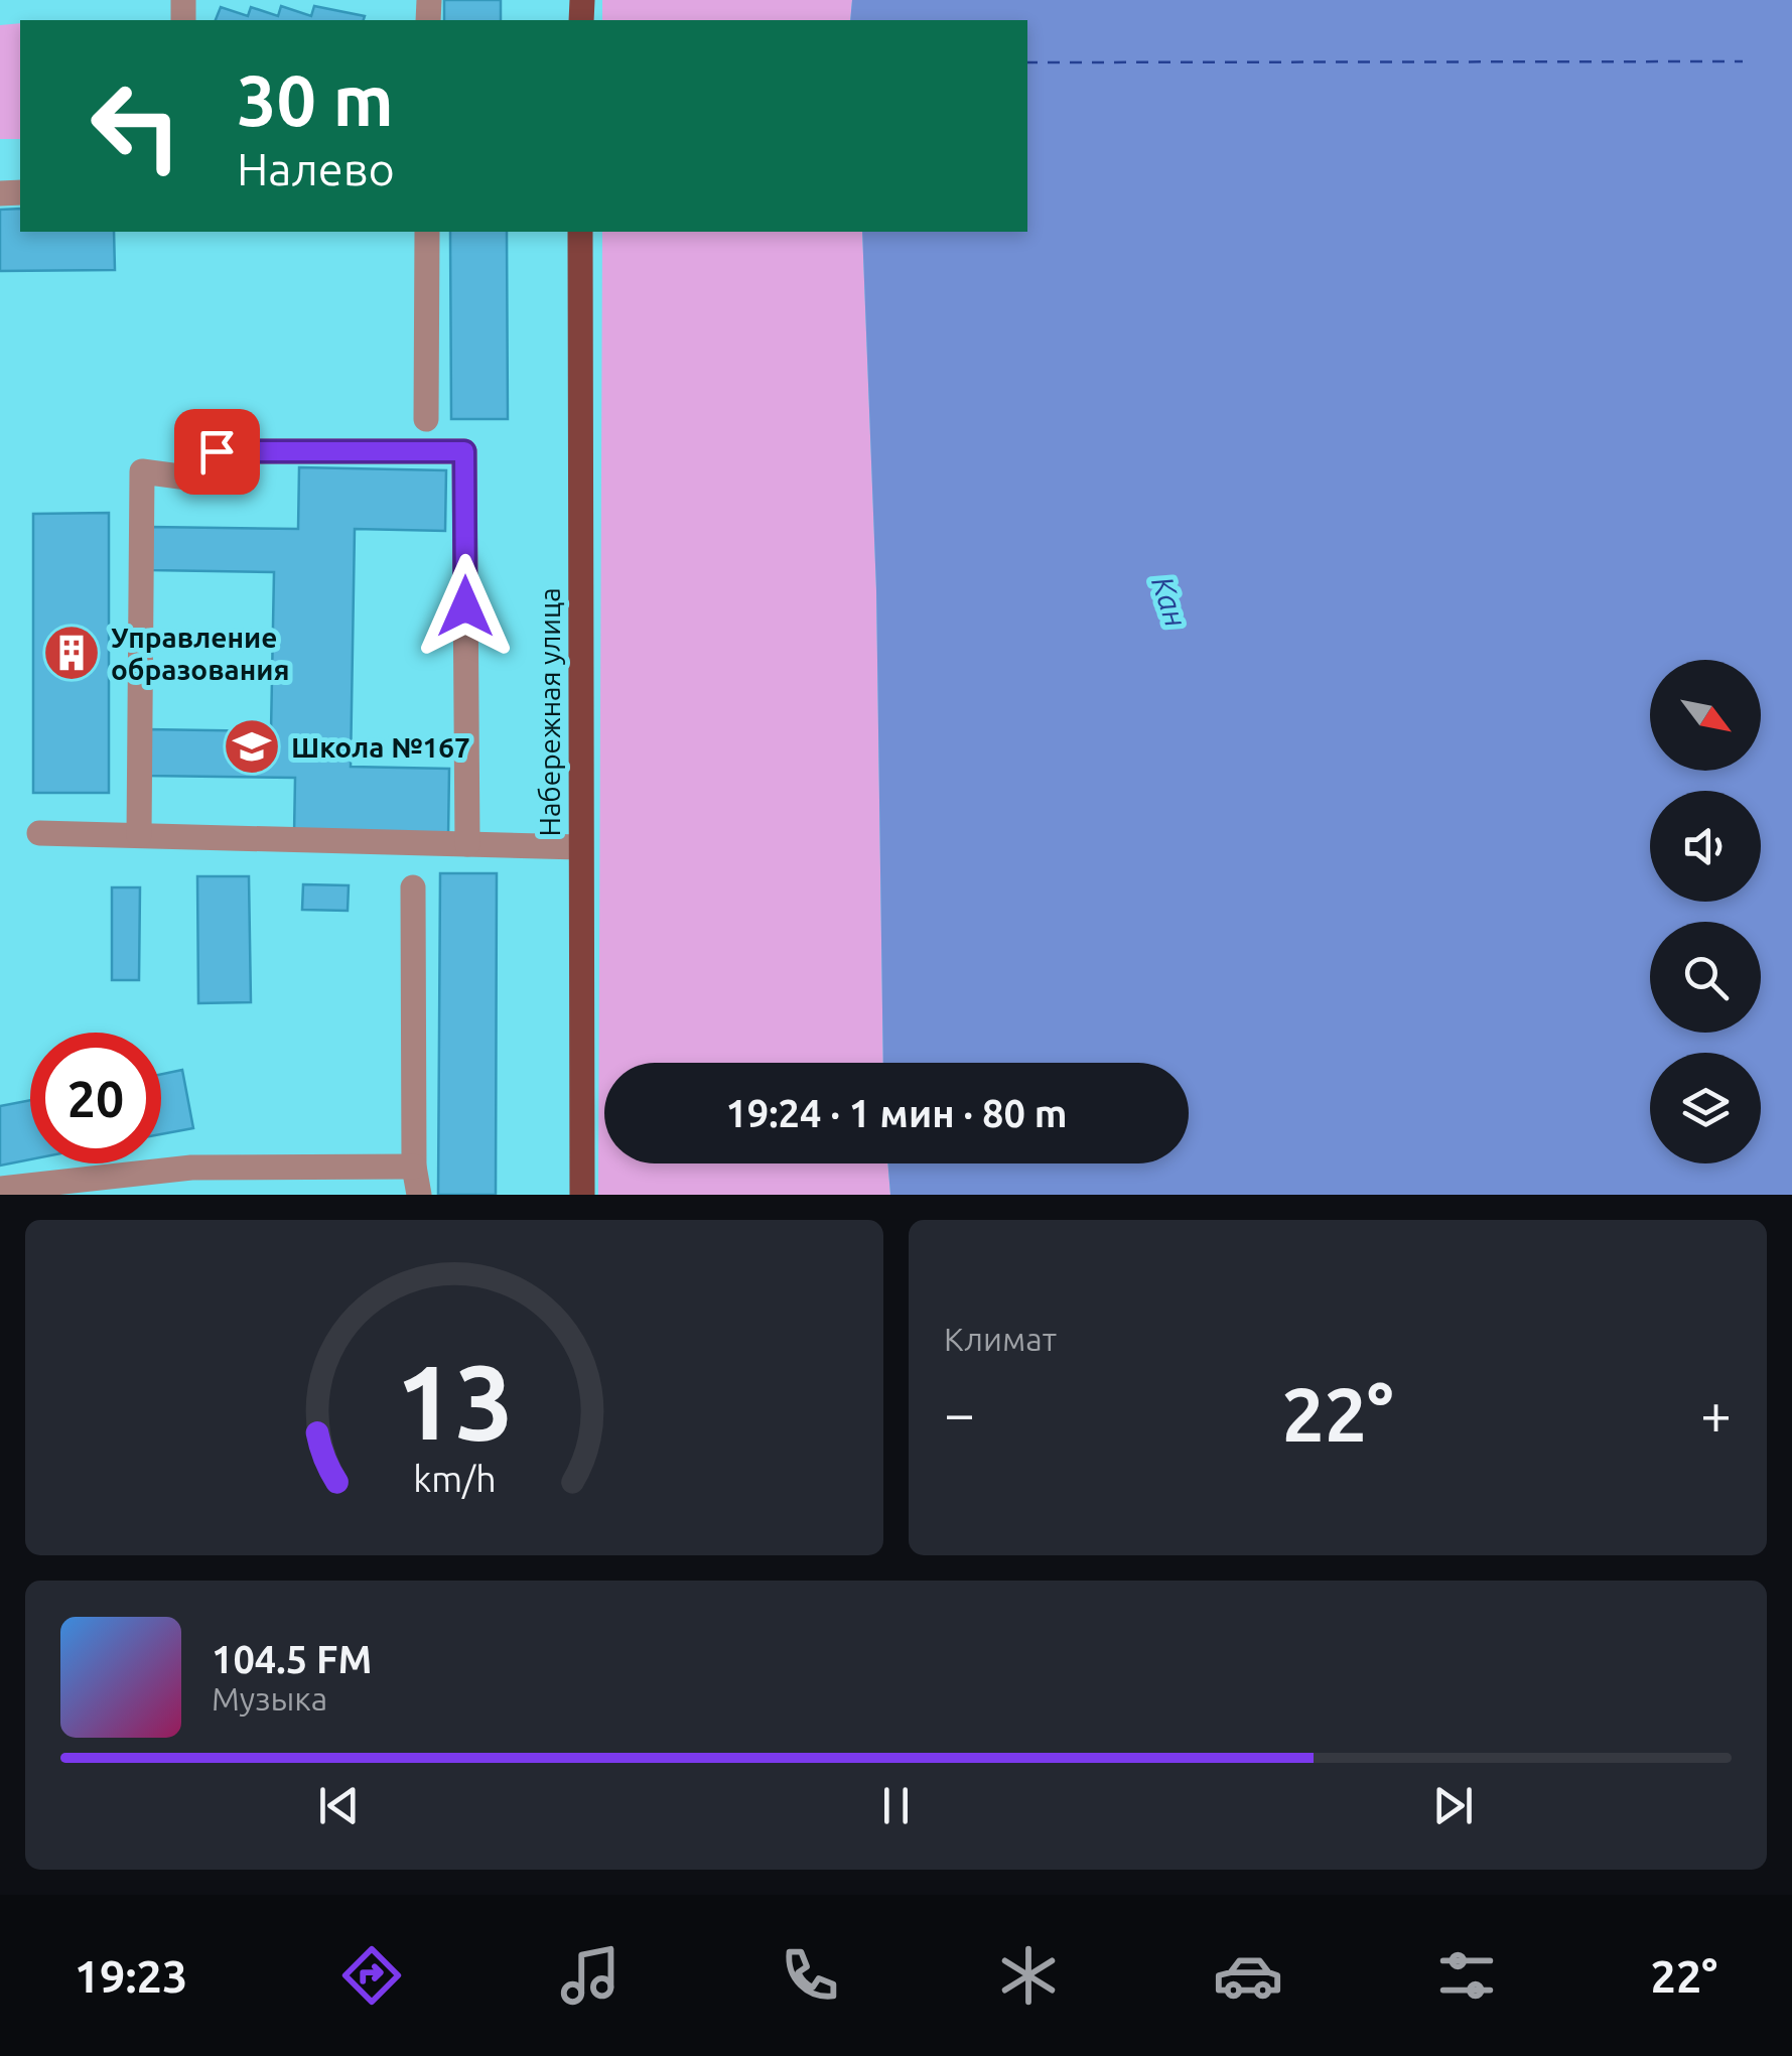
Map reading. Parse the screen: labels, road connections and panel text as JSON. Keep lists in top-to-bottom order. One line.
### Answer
{"streets":{"main road":["Набережная улица"]},"water":["Кан"],"places":{"building":["Управление образования"],"school or university":["Школа №167"]},"north":"bottom right","page":{"turn":["30 m","Налево"],"limit":"20","trip":"19:24 · 1 мин · 80 m","tile":"Климат","heat":["−","22°","+"],"song":["104.5 FM","Музыка"],"tabs":["19:23","22°"],"gauge":["13","km/h"]}}
